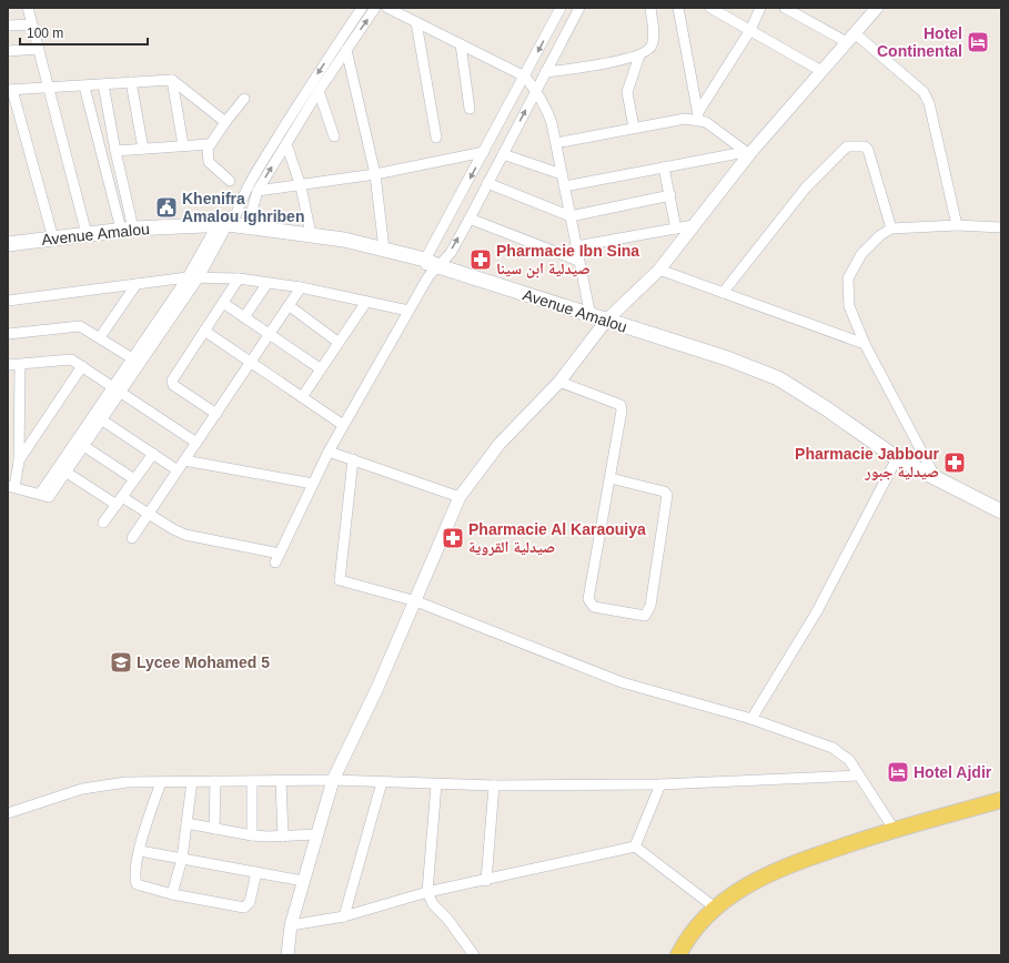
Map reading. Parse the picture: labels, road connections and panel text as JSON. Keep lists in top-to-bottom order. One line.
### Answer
{"streets":{"main road":["Avenue Amalou"]},"places":{"hotel":["Hotel Continental","Hotel Ajdir"],"public building":["Khenifra Amalou Ighriben"],"pharmacy":["Pharmacie Ibn Sina صيدلية ابن سينا","Pharmacie Jabbour صيدلية جبور","Pharmacie Al Karaouiya صيدلية القروية"],"school or university":["Lycee Mohamed 5"]},"scale_bar":"100 m"}
